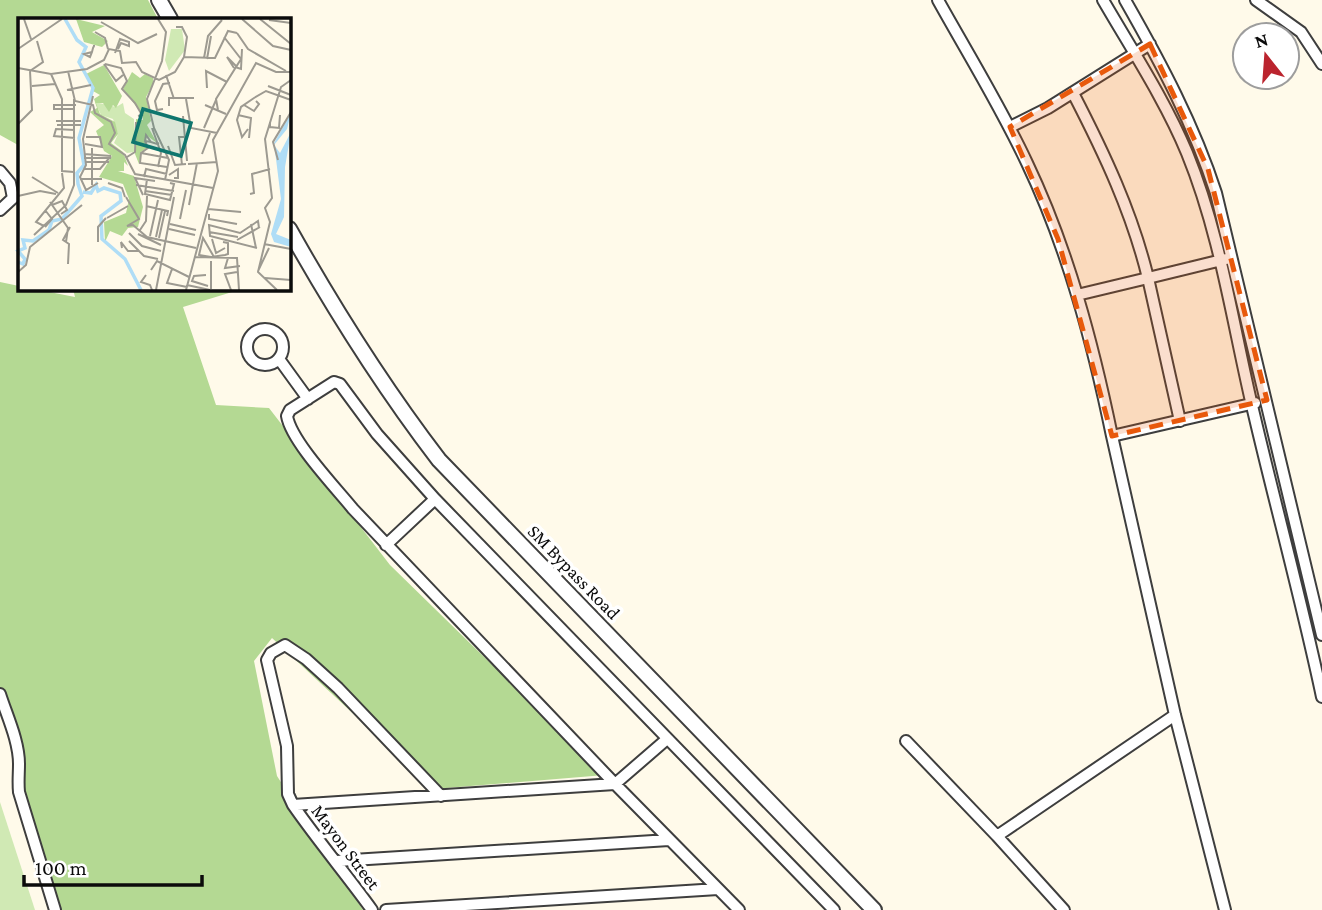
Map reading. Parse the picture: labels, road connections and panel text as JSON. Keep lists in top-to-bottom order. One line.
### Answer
{"streets":{"street":["SM Bypass Road","Mayon Street"]},"scale_bar":"100 m","north":"top"}
